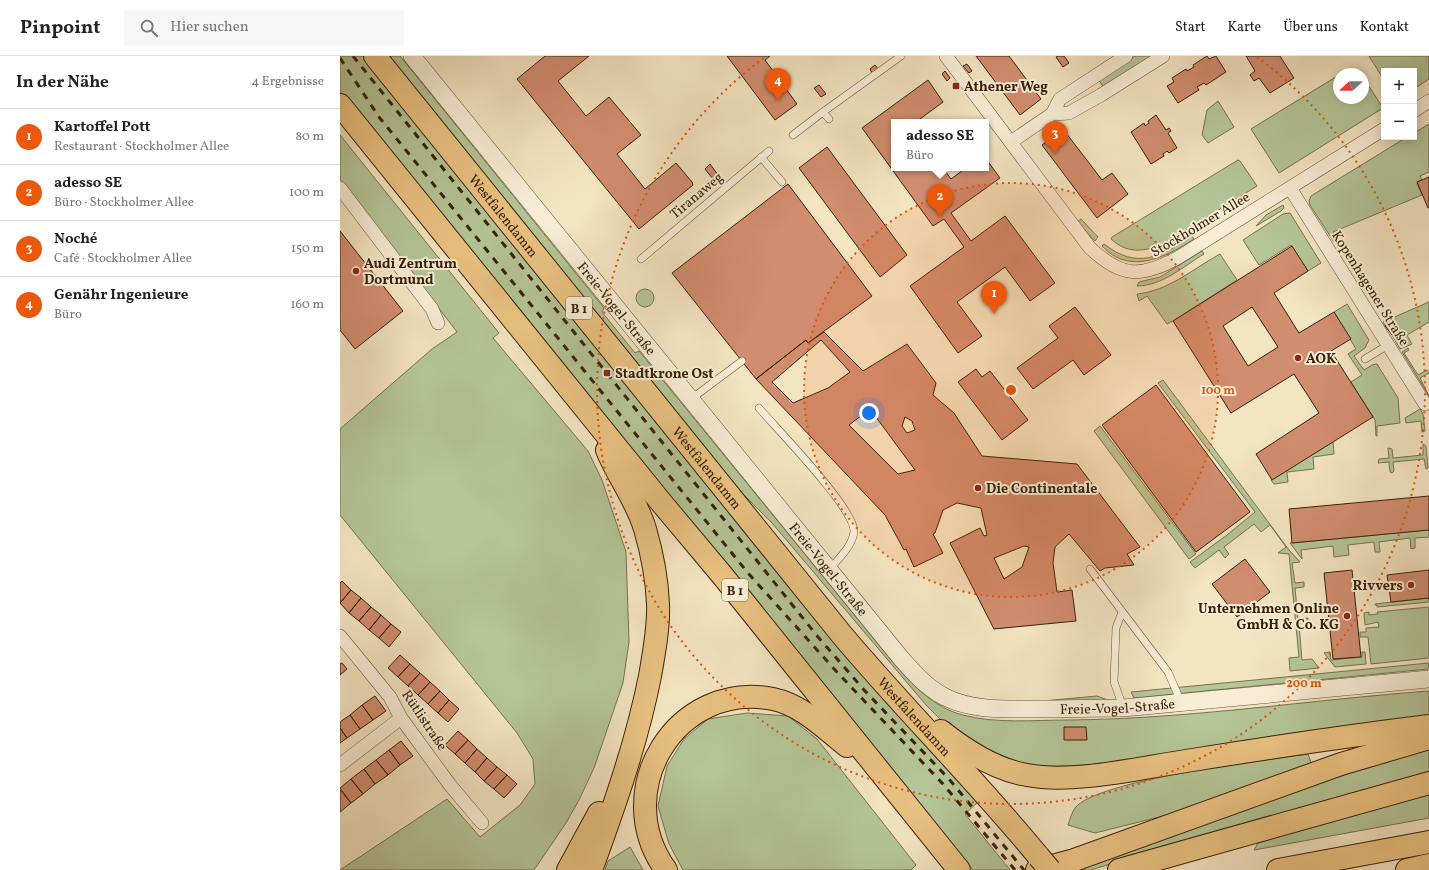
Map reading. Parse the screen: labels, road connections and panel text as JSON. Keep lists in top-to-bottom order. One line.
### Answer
{"streets":{"highway":["Westfalendamm","B 1"],"street":["Stockholmer Allee","Kopenhagener Straße","Freie-Vogel-Straße","Rütlistraße"],"lane":["Tiranaweg"]},"crossings":[["Stockholmer Allee","Kopenhagener Straße"]],"places":{"transit":["Athener Weg","Stadtkrone Ost"],"other":["Audi Zentrum Dortmund","AOK","Die Continentale","Rivvers","Unternehmen Online GmbH & Co. KG"]},"north":"left","page":{"header":"Pinpoint","search":"Hier suchen","nav":["Start","Karte","Über uns","Kontakt"],"heading":["In der Nähe","4 Ergebnisse"],"map_buttons":["+","−"],"pins":["4","3","2","1"],"list":[{"mark":"1","name":"Kartoffel Pott","note":"Restaurant · Stockholmer Allee","value":"80 m"},{"mark":"2","name":"adesso SE","note":"Büro · Stockholmer Allee","value":"100 m"},{"mark":"3","name":"Noché","note":"Café · Stockholmer Allee","value":"150 m"},{"mark":"4","name":"Genähr Ingenieure","note":"Büro","value":"160 m"}],"popup":["adesso SE","Büro"]},"rings":["100 m","200 m"]}
